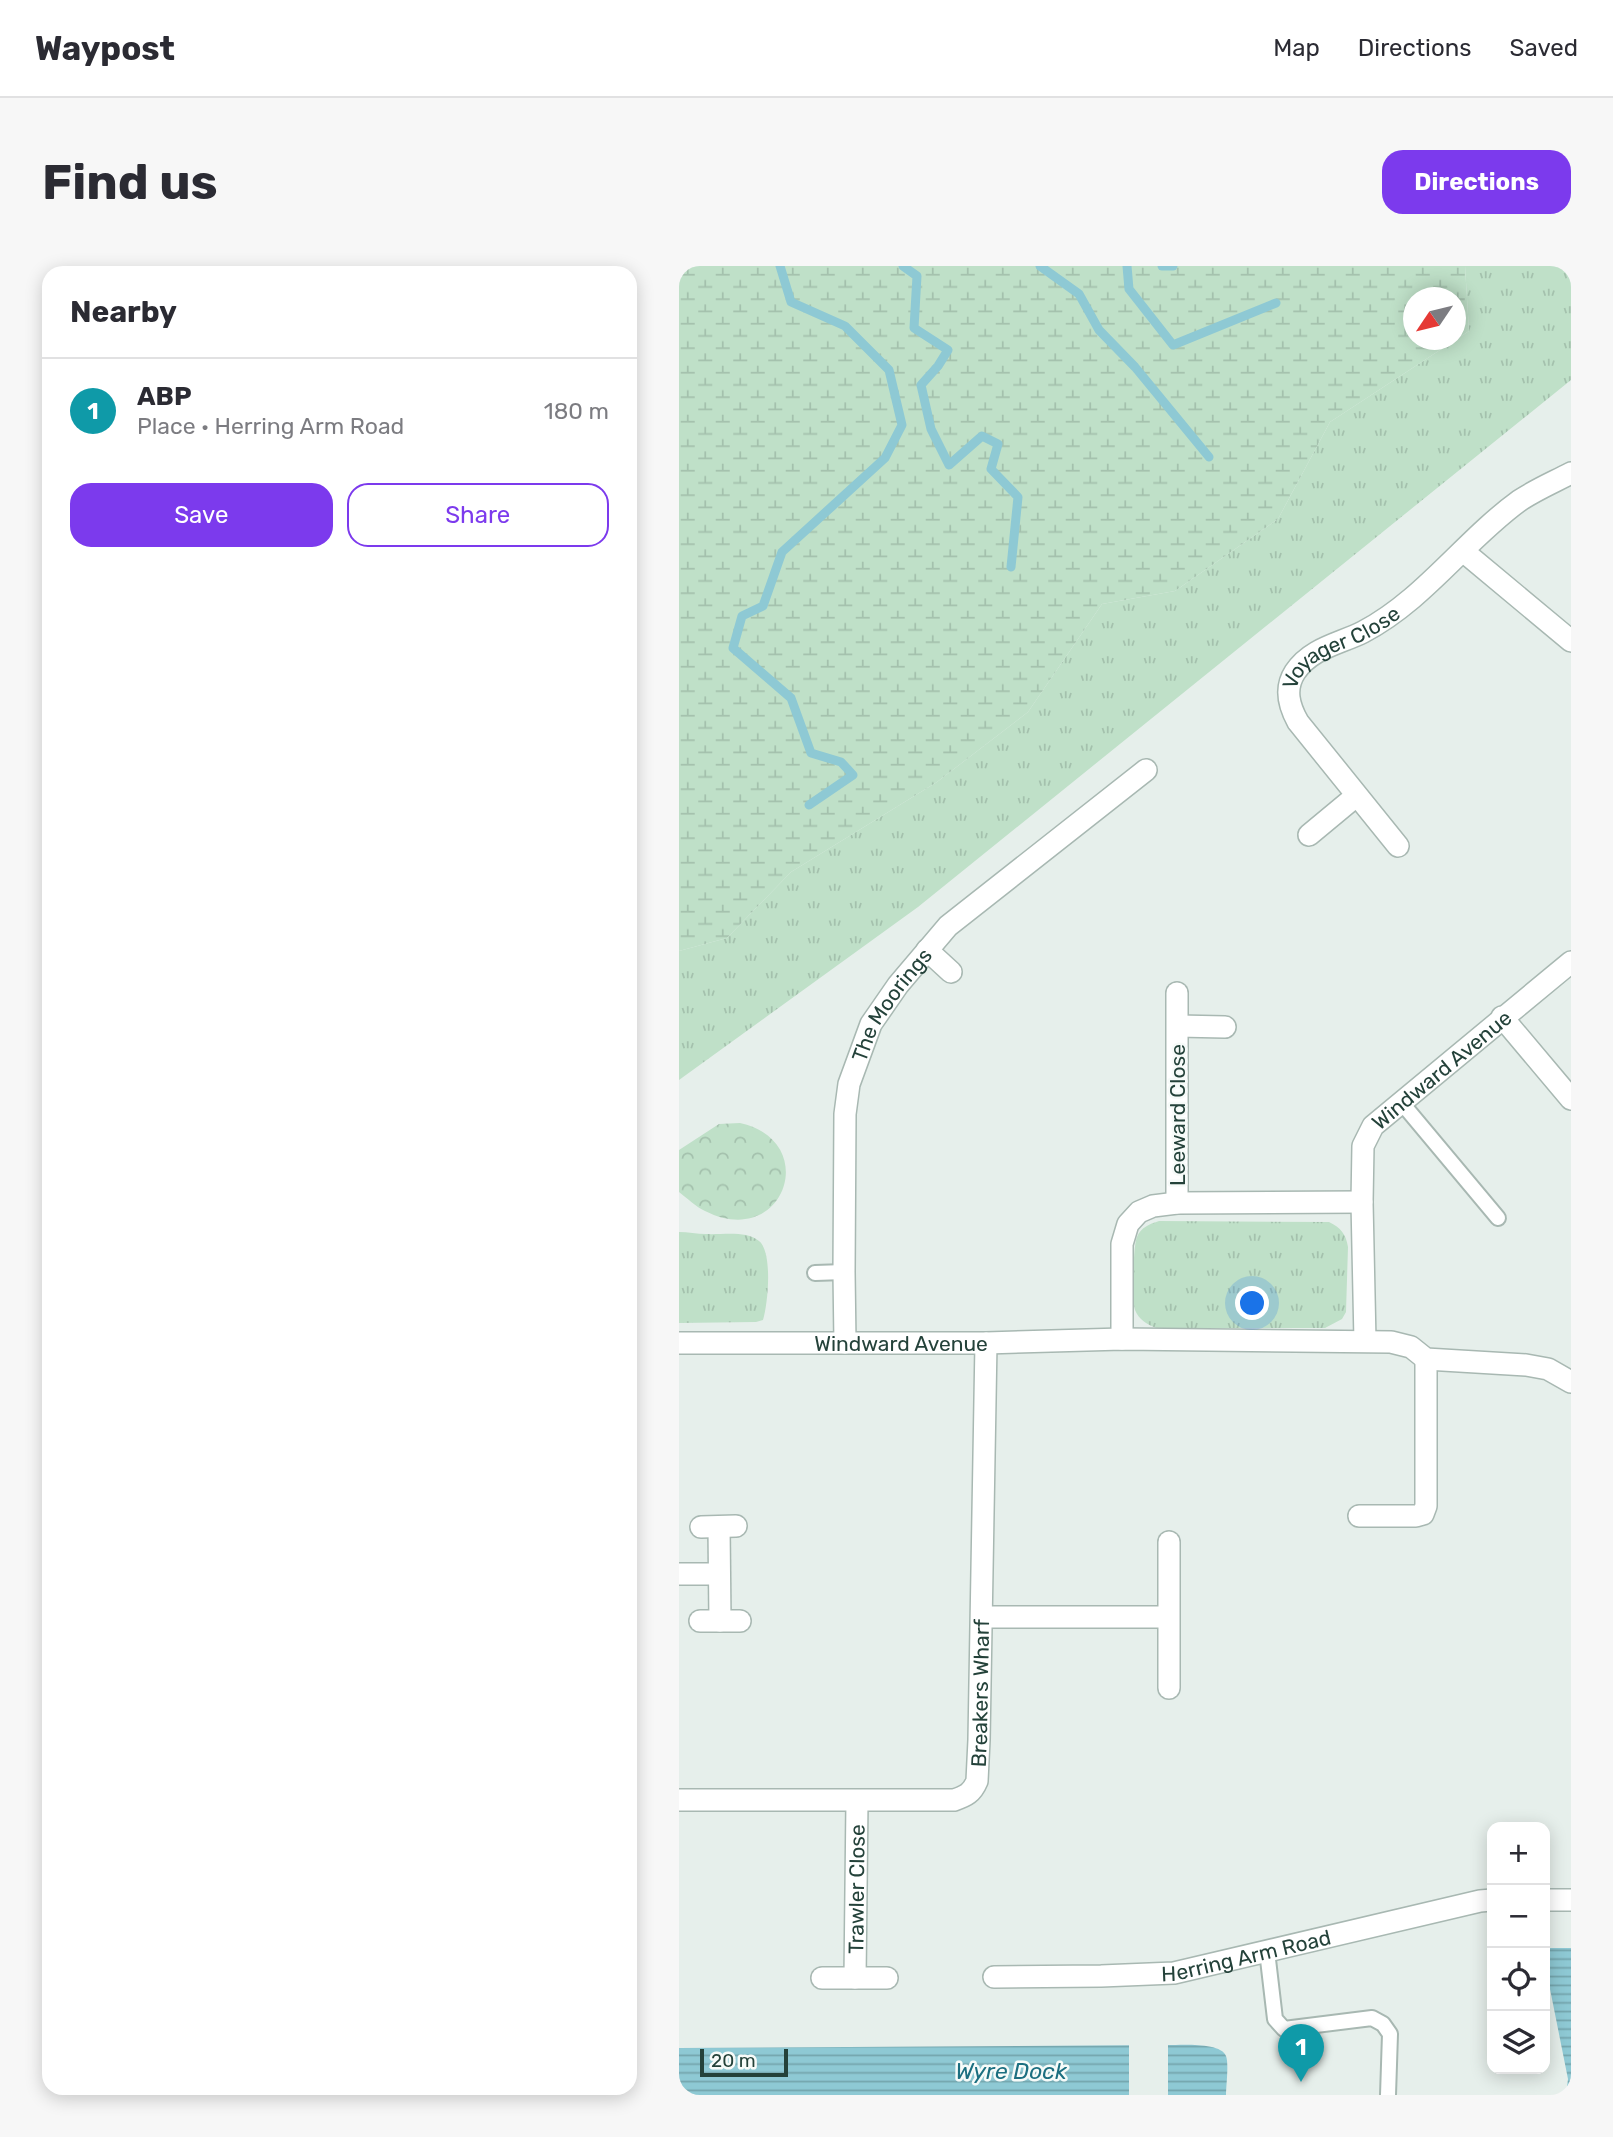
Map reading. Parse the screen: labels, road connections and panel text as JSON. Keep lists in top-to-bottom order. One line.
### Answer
{"streets":{"street":["Voyager Close","The Moorings","Windward Avenue","Leeward Close","Breakers Wharf","Trawler Close","Herring Arm Road"]},"crossings":[["The Moorings","Windward Avenue"],["Windward Avenue","Breakers Wharf"],["Breakers Wharf","Trawler Close"]],"water":["Wyre Dock"],"scale_bar":"20 m","north":"bottom left","page":{"header":"Waypost","nav":["Map","Directions","Saved"],"buttons":["Directions",["Save","Share"]],"title":"Find us","heading":"Nearby","list":[{"mark":"1","name":"ABP","note":"Place · Herring Arm Road","value":"180 m"}],"map_buttons":["+","−"],"pins":"1","scale":"20 m"}}
